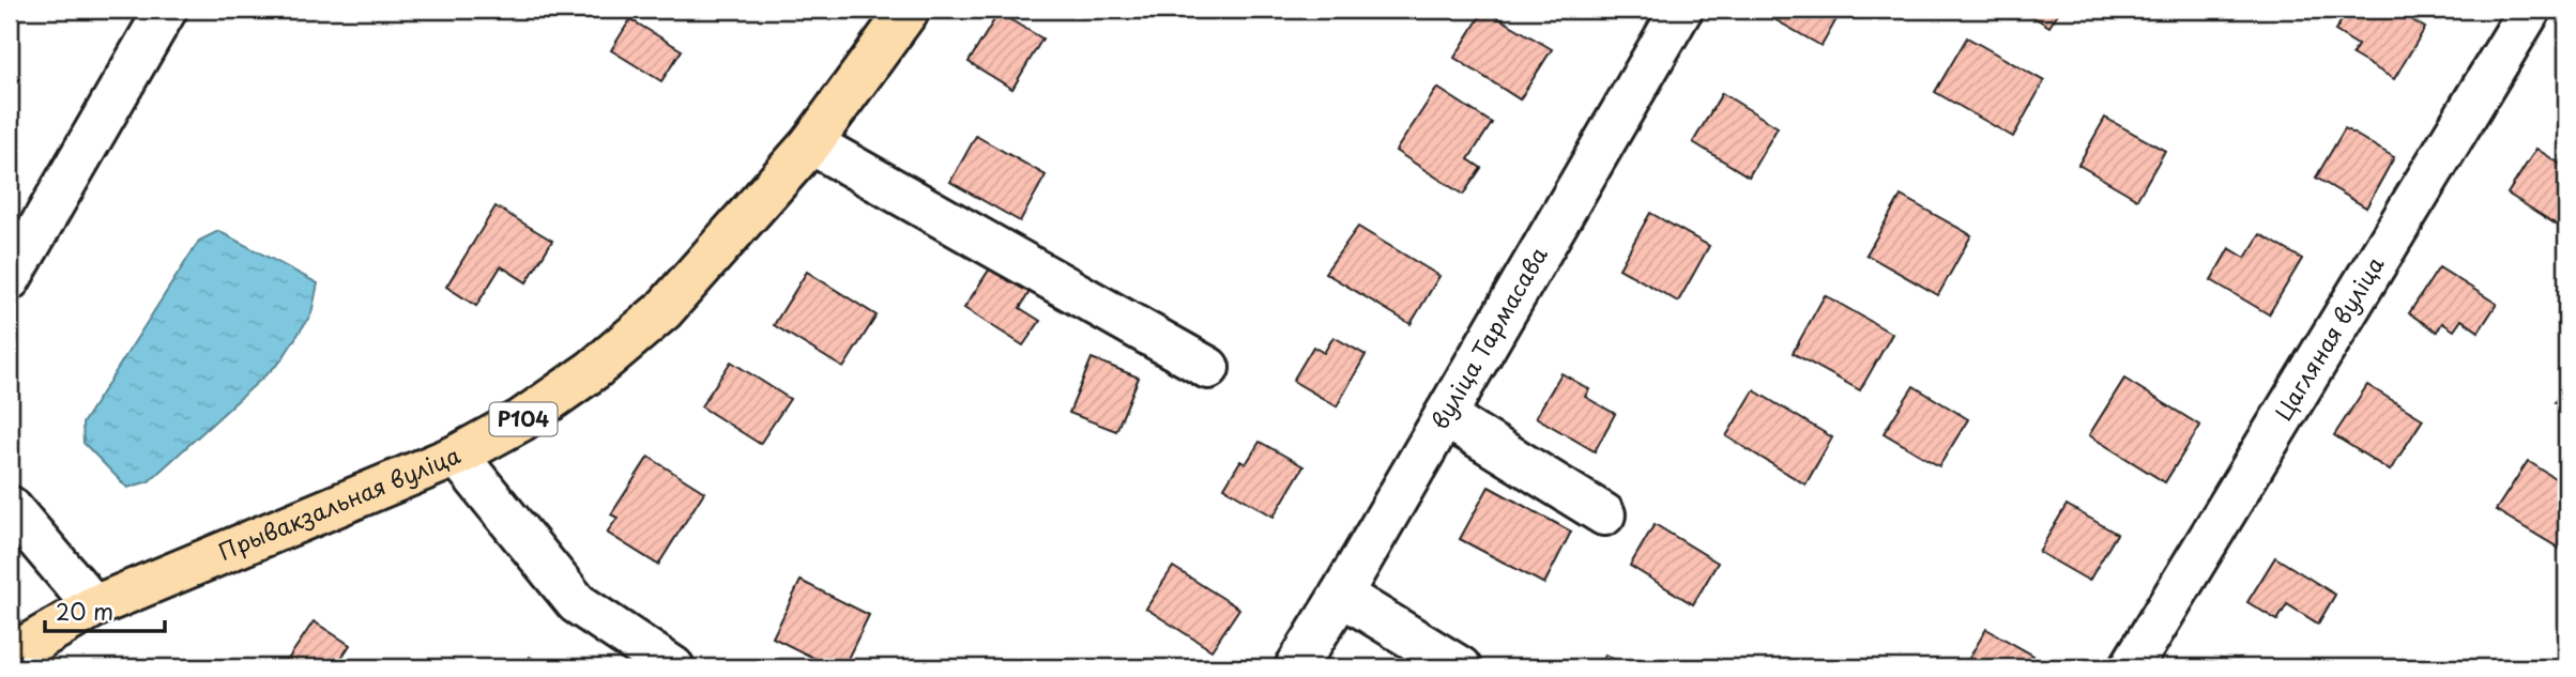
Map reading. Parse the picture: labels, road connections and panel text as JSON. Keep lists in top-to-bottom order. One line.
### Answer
{"streets":{"main road":["Р104","Прывакзальная вуліца"],"street":["вуліца Тармасава","Цагляная вуліца"]},"scale_bar":"20 m"}
